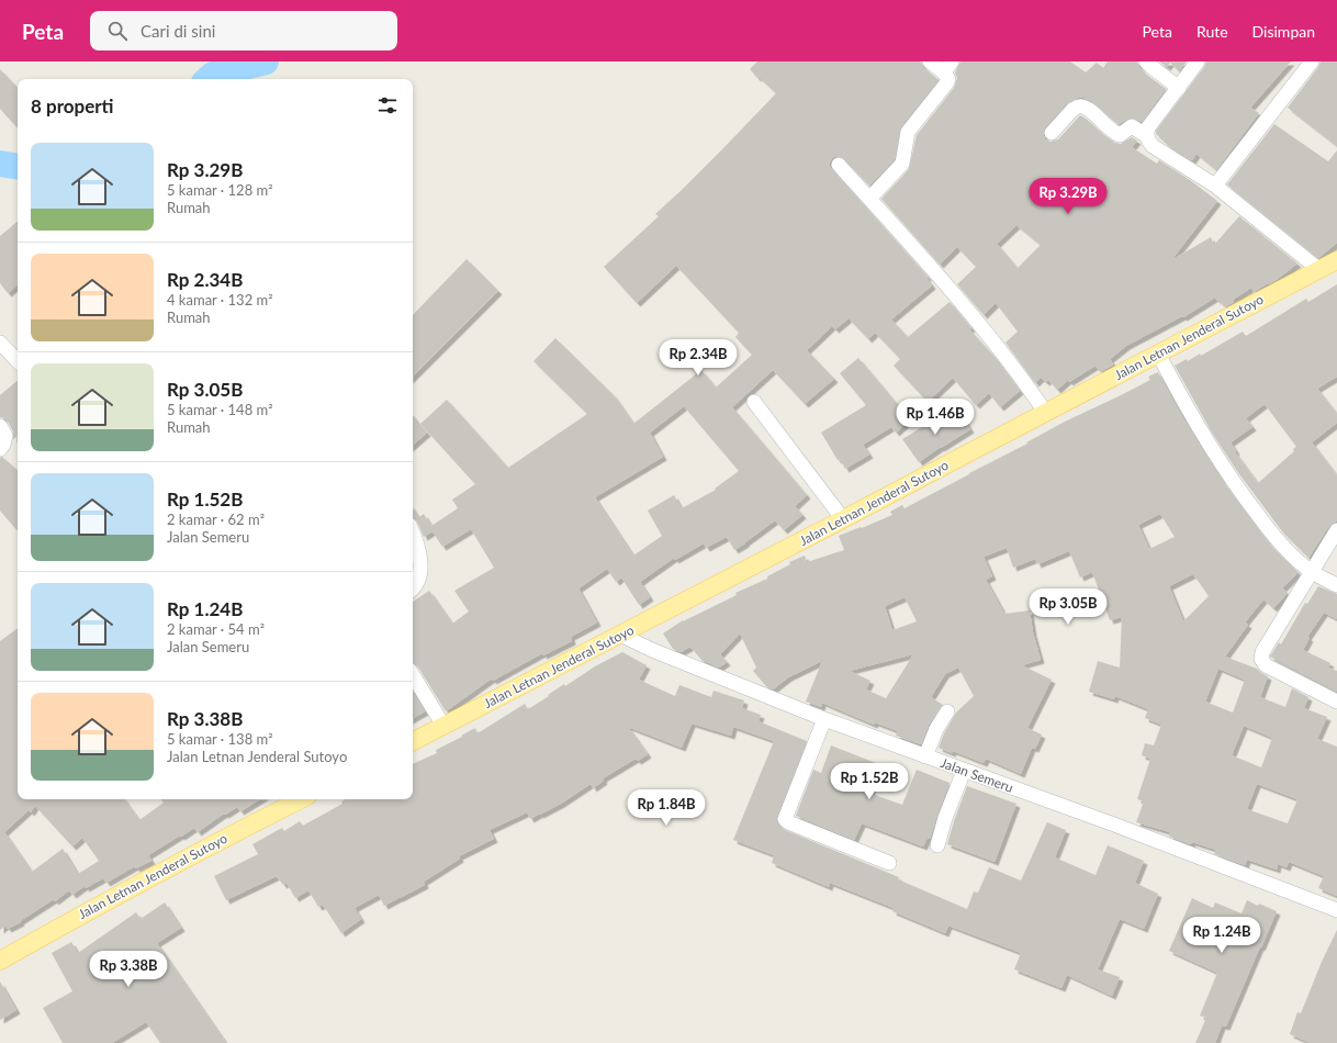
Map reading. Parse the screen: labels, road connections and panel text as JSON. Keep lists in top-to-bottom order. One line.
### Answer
{"streets":{"main road":["Jalan Letnan Jenderal Sutoyo"],"street":["Jalan Semeru"]},"crossings":[["Jalan Letnan Jenderal Sutoyo","Jalan Semeru"]],"page":{"header":"Peta","search":"Cari di sini","nav":["Peta","Rute","Disimpan"],"heading":"8 properti","list":[{"name":"Rp 3.29B","note":"5 kamar · 128 m² · Rumah"},{"name":"Rp 2.34B","note":"4 kamar · 132 m² · Rumah"},{"name":"Rp 3.05B","note":"5 kamar · 148 m² · Rumah"},{"name":"Rp 1.52B","note":"2 kamar · 62 m² · Jalan Semeru"},{"name":"Rp 1.24B","note":"2 kamar · 54 m² · Jalan Semeru"},{"name":"Rp 3.38B","note":"5 kamar · 138 m² · Jalan Letnan Jenderal Sutoyo"}],"price":["Rp 3.29B","Rp 2.34B","Rp 1.46B","Rp 3.05B","Rp 1.52B","Rp 1.84B","Rp 1.24B","Rp 3.38B"]}}
